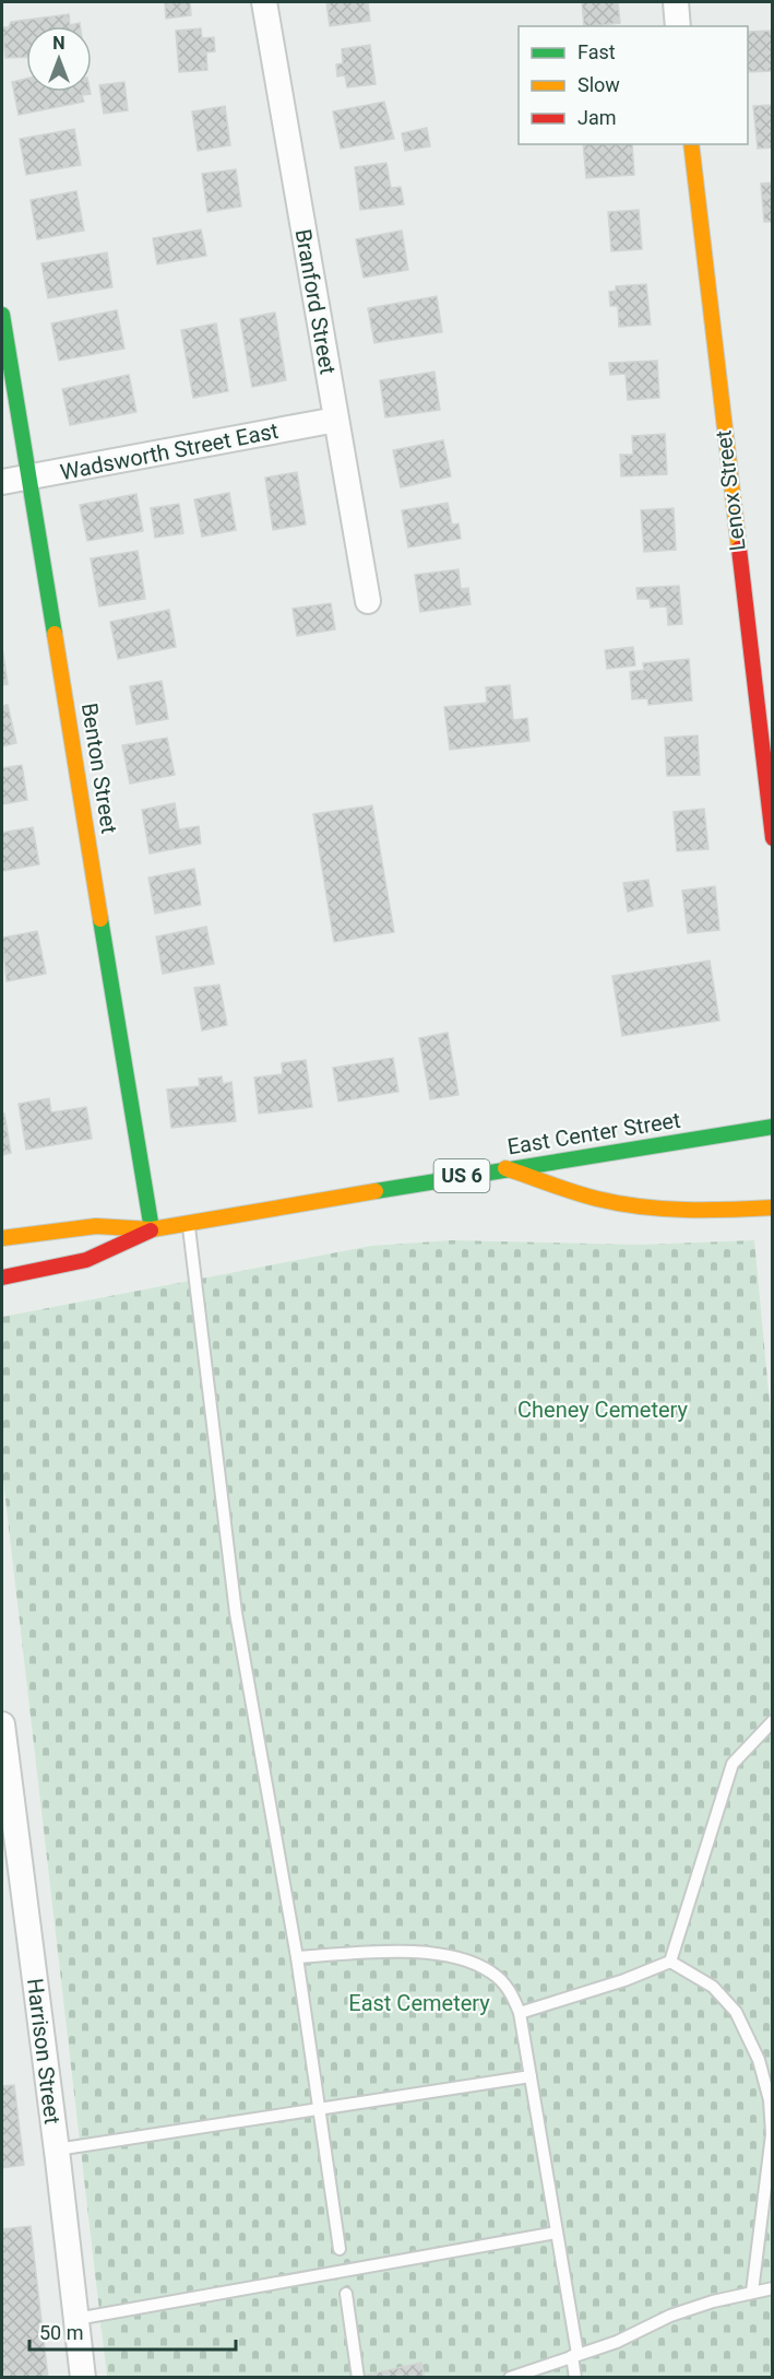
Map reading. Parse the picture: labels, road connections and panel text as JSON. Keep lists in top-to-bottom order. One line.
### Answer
{"streets":{"street":["Branford Street","Wadsworth Street East","Lenox Street","Benton Street","East Center Street","US 6","Harrison Street"]},"crossings":[["Branford Street","Wadsworth Street East"],["Wadsworth Street East","Benton Street"],["Benton Street","East Center Street"]],"parks":["Cheney Cemetery","East Cemetery"],"legend":["Fast","Slow","Jam"],"scale_bar":"50 m","north":"top"}
